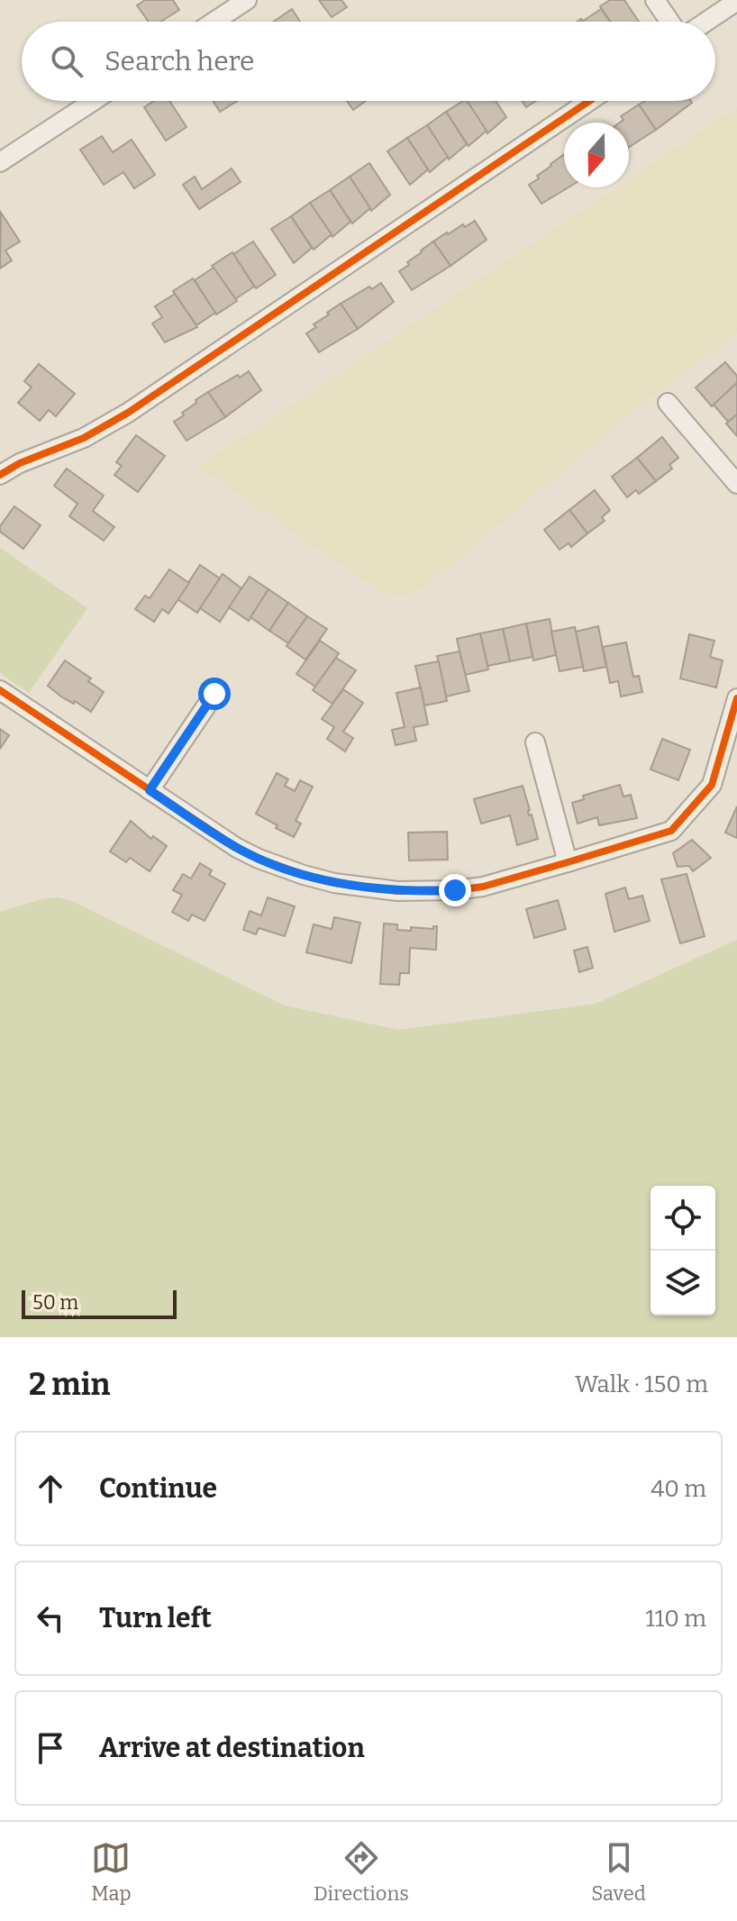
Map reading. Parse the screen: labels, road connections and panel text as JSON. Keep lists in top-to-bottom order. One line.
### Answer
{"scale_bar":"50 m","north":"bottom","page":{"search":"Search here","scale":"50 m","heading":["2 min","Walk · 150 m"],"list":[["Continue","40 m"],["Turn left","110 m"],"Arrive at destination"],"nav":["Map","Directions","Saved"]}}
